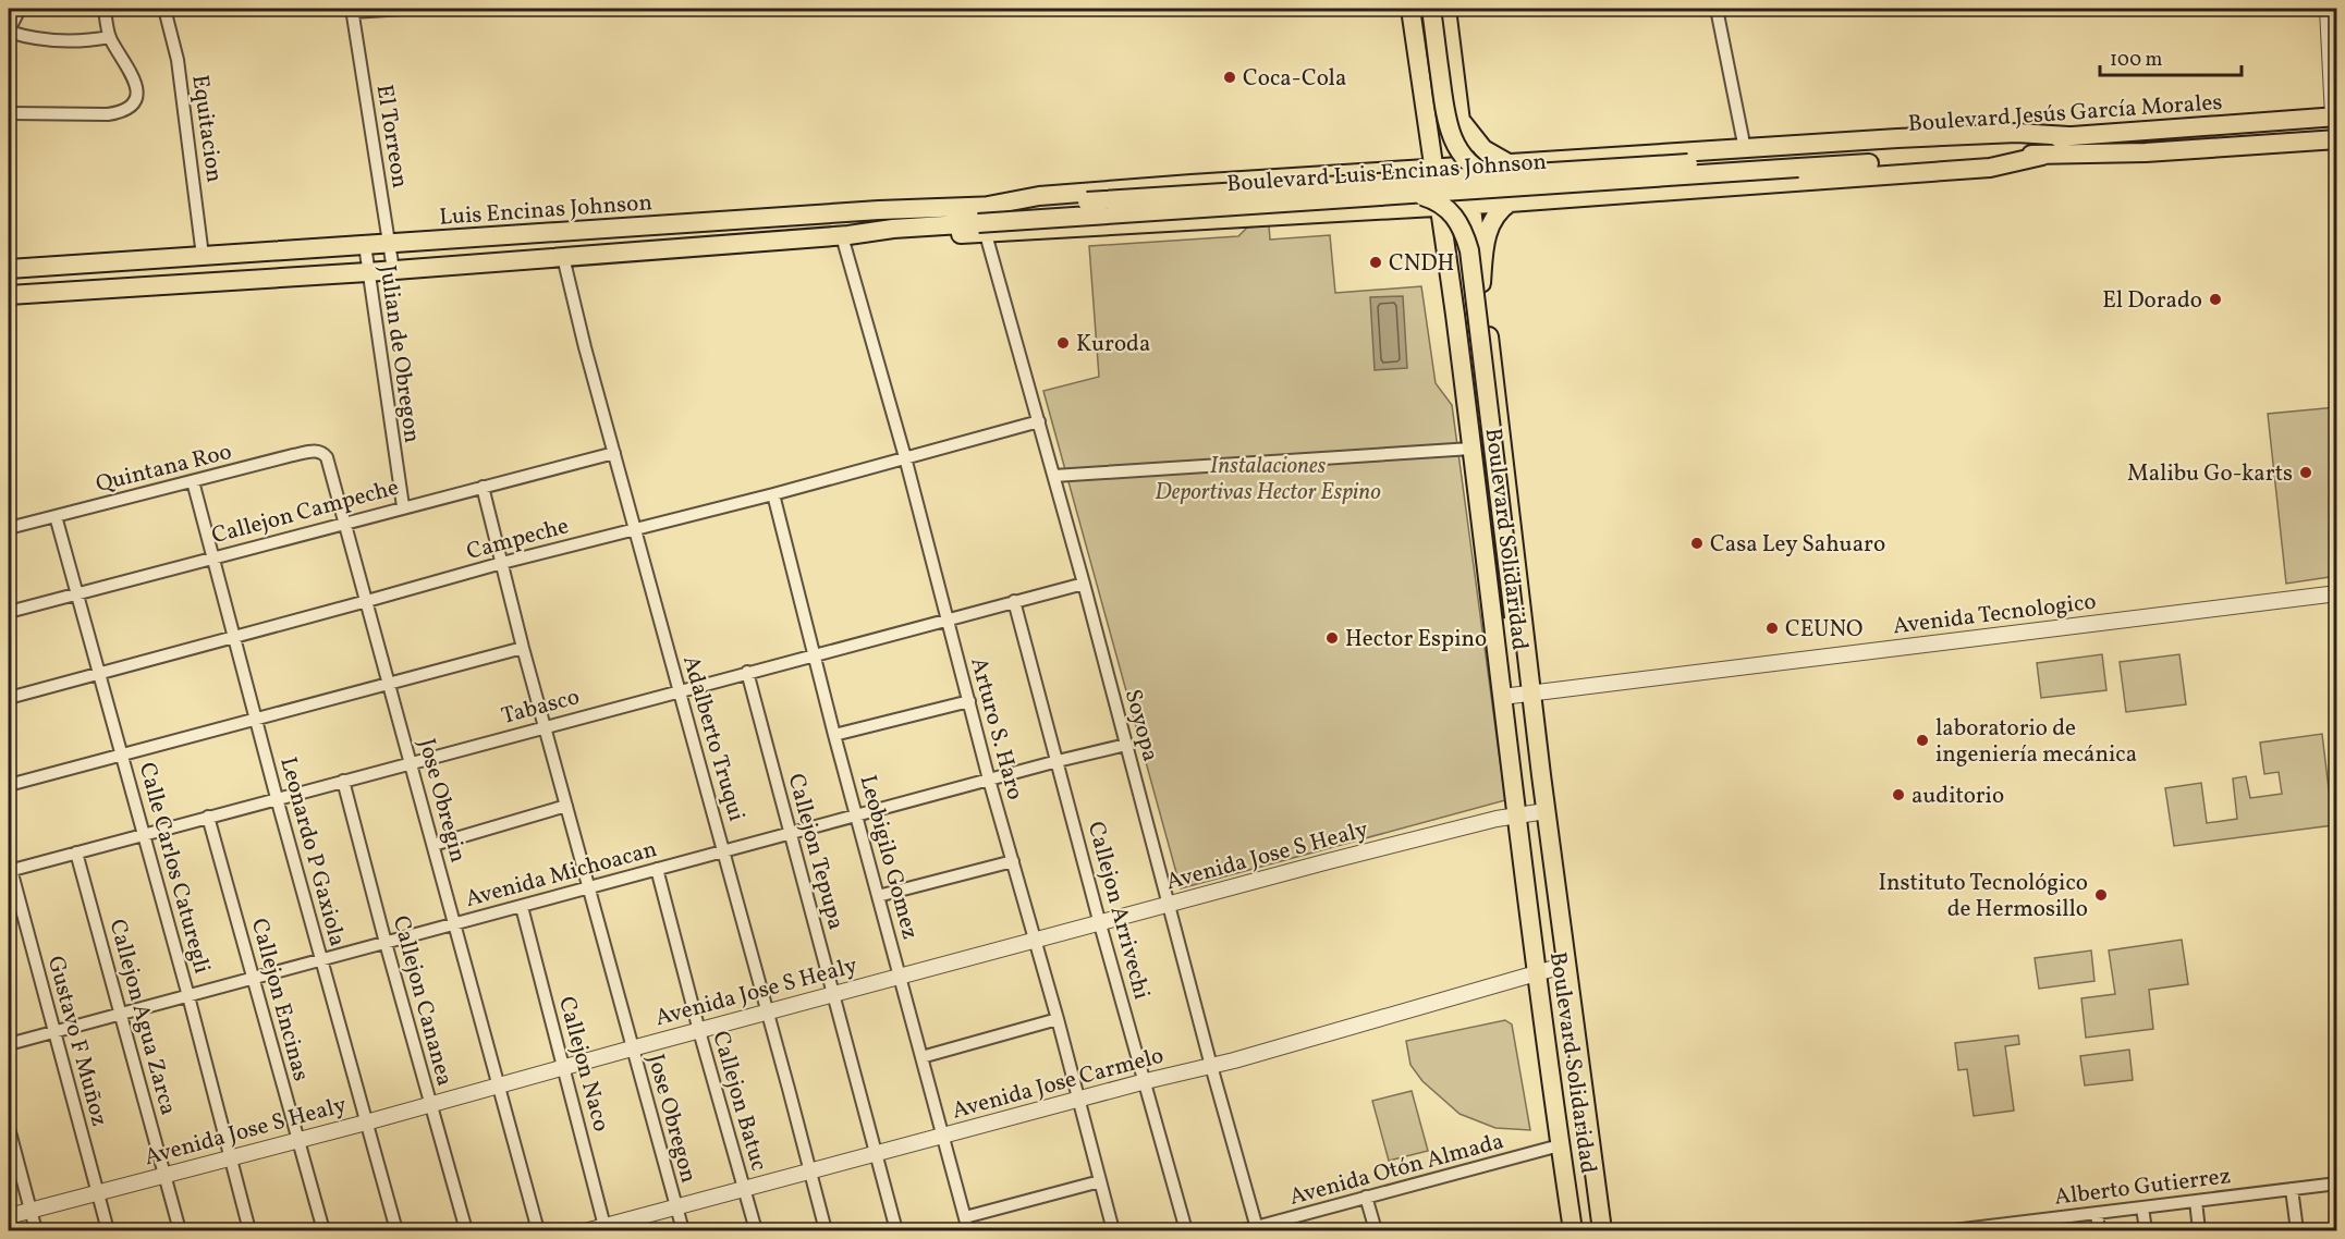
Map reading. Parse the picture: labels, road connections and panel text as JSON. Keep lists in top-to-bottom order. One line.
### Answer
{"streets":{"main road":["Boulevard Jesús García Morales","Boulevard Luis Encinas Johnson","Luis Encinas Johnson","Boulevard Solidaridad"],"street":["Equitacion","El Torreon","Julian de Obregon","Quintana Roo","Callejon Campeche","Campeche","Avenida Tecnologico","Tabasco","Soyopa","Arturo S. Haro","Adalberto Truqui","Jose Obregin","Leonardo P Gaxiola","Callejon Tepupa","Avenida Jose S Healy","Leobigilo Gomez","Calle Carlos Caturegli","Avenida Michoacan","Callejon Arrivechi","Callejon Encinas","Callejon Cananea","Callejon Agua Zarca","Gustavo F Muñoz","Callejon Naco","Avenida Jose Carmelo","Callejon Batuc","Jose Obregon","Avenida Otón Almada","Alberto Gutierrez"]},"crossings":[["Boulevard Jesús García Morales","Boulevard Luis Encinas Johnson"],["Equitacion","Luis Encinas Johnson"],["El Torreon","Luis Encinas Johnson"],["Boulevard Luis Encinas Johnson","Luis Encinas Johnson"],["Boulevard Luis Encinas Johnson","Soyopa"],["Luis Encinas Johnson","Julian de Obregon"],["Julian de Obregon","Callejon Campeche"],["Quintana Roo","Jose Obregin"],["Quintana Roo","Leonardo P Gaxiola"],["Quintana Roo","Calle Carlos Caturegli"],["Callejon Campeche","Adalberto Truqui"],["Callejon Campeche","Jose Obregin"],["Callejon Campeche","Leonardo P Gaxiola"],["Callejon Campeche","Calle Carlos Caturegli"],["Callejon Campeche","Jose Obregon"],["Campeche","Soyopa"],["Campeche","Arturo S. Haro"],["Campeche","Adalberto Truqui"],["Campeche","Jose Obregin"],["Campeche","Leonardo P Gaxiola"],["Campeche","Leobigilo Gomez"],["Campeche","Calle Carlos Caturegli"],["Campeche","Jose Obregon"],["Boulevard Solidaridad","Avenida Tecnologico"],["Boulevard Solidaridad","Avenida Jose S Healy"],["Boulevard Solidaridad","Avenida Jose Carmelo"],["Boulevard Solidaridad","Avenida Otón Almada"],["Tabasco","Soyopa"],["Tabasco","Arturo S. Haro"],["Tabasco","Adalberto Truqui"],["Tabasco","Jose Obregin"],["Tabasco","Leonardo P Gaxiola"],["Tabasco","Callejon Tepupa"],["Tabasco","Leobigilo Gomez"],["Tabasco","Calle Carlos Caturegli"],["Tabasco","Callejon Arrivechi"],["Tabasco","Callejon Encinas"],["Tabasco","Callejon Cananea"],["Tabasco","Callejon Agua Zarca"],["Tabasco","Gustavo F Muñoz"],["Tabasco","Jose Obregon"],["Soyopa","Avenida Jose S Healy"],["Soyopa","Avenida Michoacan"],["Soyopa","Avenida Jose Carmelo"],["Soyopa","Avenida Otón Almada"],["Arturo S. Haro","Avenida Jose S Healy"],["Arturo S. Haro","Avenida Michoacan"],["Arturo S. Haro","Avenida Jose Carmelo"],["Adalberto Truqui","Avenida Jose S Healy"],["Adalberto Truqui","Avenida Michoacan"],["Adalberto Truqui","Avenida Jose Carmelo"],["Jose Obregin","Avenida Jose S Healy"],["Jose Obregin","Avenida Michoacan"],["Leonardo P Gaxiola","Avenida Jose S Healy"],["Leonardo P Gaxiola","Avenida Michoacan"],["Callejon Tepupa","Avenida Jose S Healy"],["Callejon Tepupa","Avenida Michoacan"],["Callejon Tepupa","Avenida Jose Carmelo"],["Avenida Jose S Healy","Leobigilo Gomez"],["Avenida Jose S Healy","Calle Carlos Caturegli"],["Avenida Jose S Healy","Callejon Arrivechi"],["Avenida Jose S Healy","Callejon Encinas"],["Avenida Jose S Healy","Callejon Cananea"],["Avenida Jose S Healy","Callejon Agua Zarca"],["Avenida Jose S Healy","Gustavo F Muñoz"],["Avenida Jose S Healy","Callejon Naco"],["Avenida Jose S Healy","Callejon Batuc"],["Avenida Jose S Healy","Jose Obregon"],["Leobigilo Gomez","Avenida Michoacan"],["Leobigilo Gomez","Avenida Jose Carmelo"],["Calle Carlos Caturegli","Avenida Michoacan"],["Avenida Michoacan","Callejon Arrivechi"],["Avenida Michoacan","Callejon Encinas"],["Avenida Michoacan","Callejon Cananea"],["Avenida Michoacan","Callejon Agua Zarca"],["Avenida Michoacan","Gustavo F Muñoz"],["Avenida Michoacan","Callejon Naco"],["Avenida Michoacan","Callejon Batuc"],["Avenida Michoacan","Jose Obregon"],["Callejon Arrivechi","Avenida Jose Carmelo"],["Callejon Naco","Avenida Jose Carmelo"],["Avenida Jose Carmelo","Callejon Batuc"],["Avenida Jose Carmelo","Jose Obregon"]],"parks":["Instalaciones Deportivas Hector Espino"],"places":["Coca-Cola","CNDH","El Dorado","Kuroda","Malibu Go-karts","Casa Ley Sahuaro","CEUNO","Hector Espino","laboratorio de ingeniería mecánica","auditorio","Instituto Tecnológico de Hermosillo"],"scale_bar":"100 m"}
